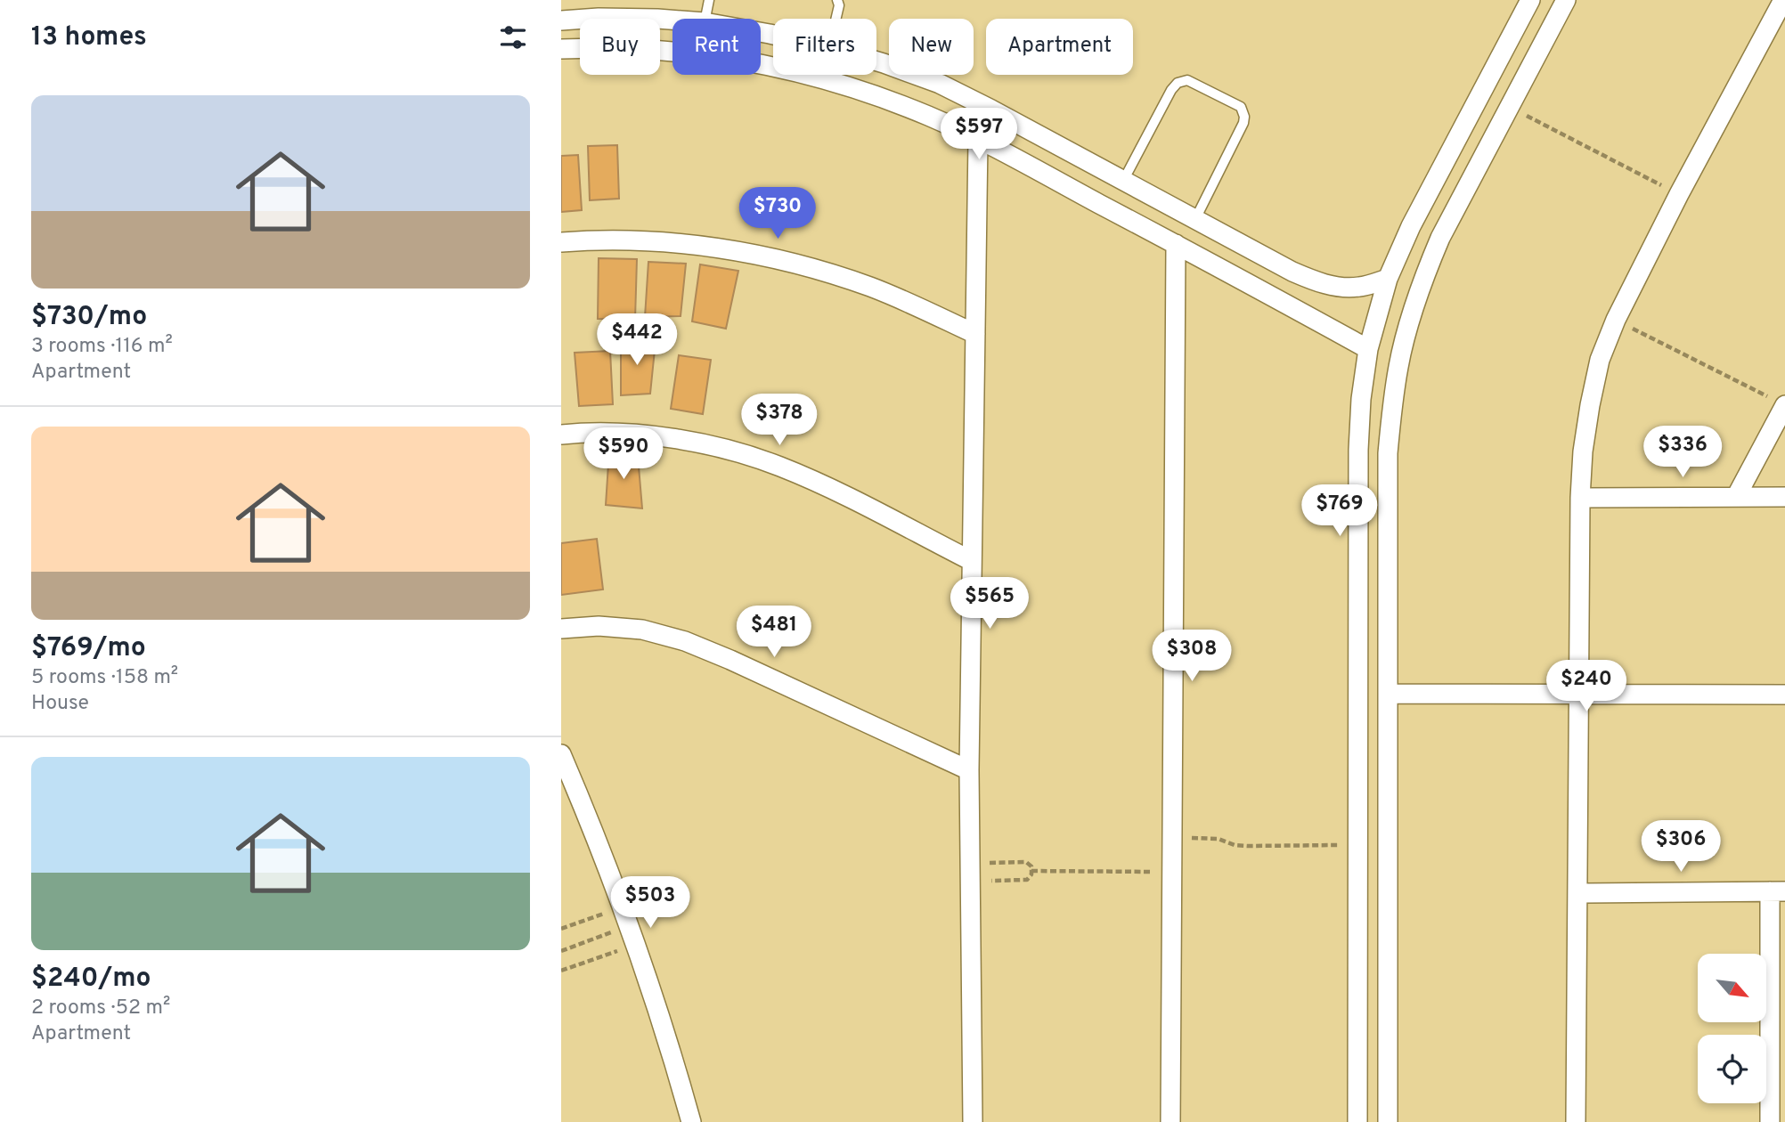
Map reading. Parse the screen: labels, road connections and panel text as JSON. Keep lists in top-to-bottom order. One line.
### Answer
{"north":"bottom right","page":{"heading":"13 homes","chip":["Buy","Rent","Filters","New","Apartment"],"list":[{"name":"$730/mo","note":"3 rooms · 116 m² · Apartment"},{"name":"$769/mo","note":"5 rooms · 158 m² · House"},{"name":"$240/mo","note":"2 rooms · 52 m² · Apartment"}],"price":["$597","$730","$442","$378","$336","$590","$769","$565","$481","$308","$240","$306","$503"]}}
